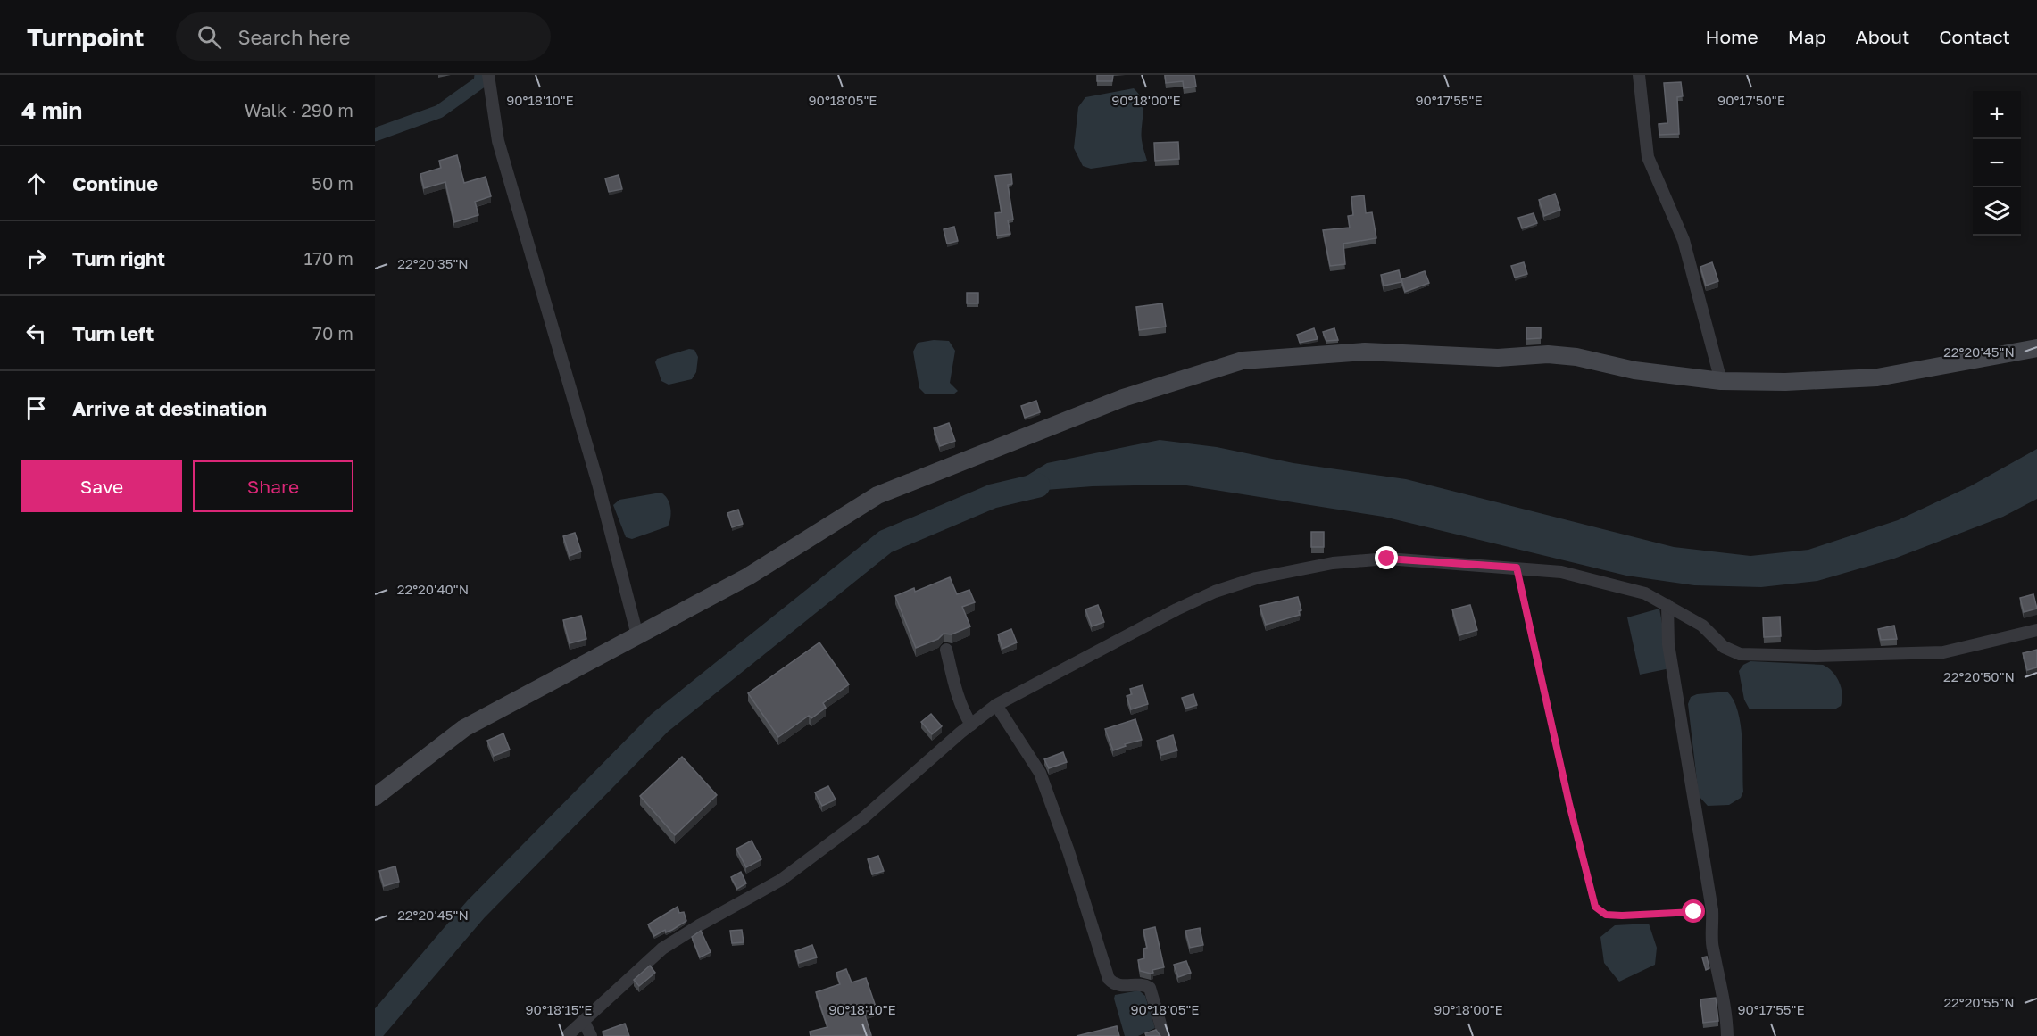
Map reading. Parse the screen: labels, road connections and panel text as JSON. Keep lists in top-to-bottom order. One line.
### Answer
{"page":{"header":"Turnpoint","search":"Search here","nav":["Home","Map","About","Contact"],"heading":["4 min","Walk · 290 m"],"map_buttons":["+","−"],"list":[["Continue","50 m"],["Turn right","170 m"],["Turn left","70 m"],"Arrive at destination"],"buttons":["Save","Share"]},"coordinates":["90°18'10\"E","90°18'05\"E","90°18'00\"E","90°17'55\"E","90°17'50\"E","22°20'35\"N","22°20'45\"N","22°20'40\"N","22°20'50\"N","22°20'55\"N","90°18'15\"E"]}
